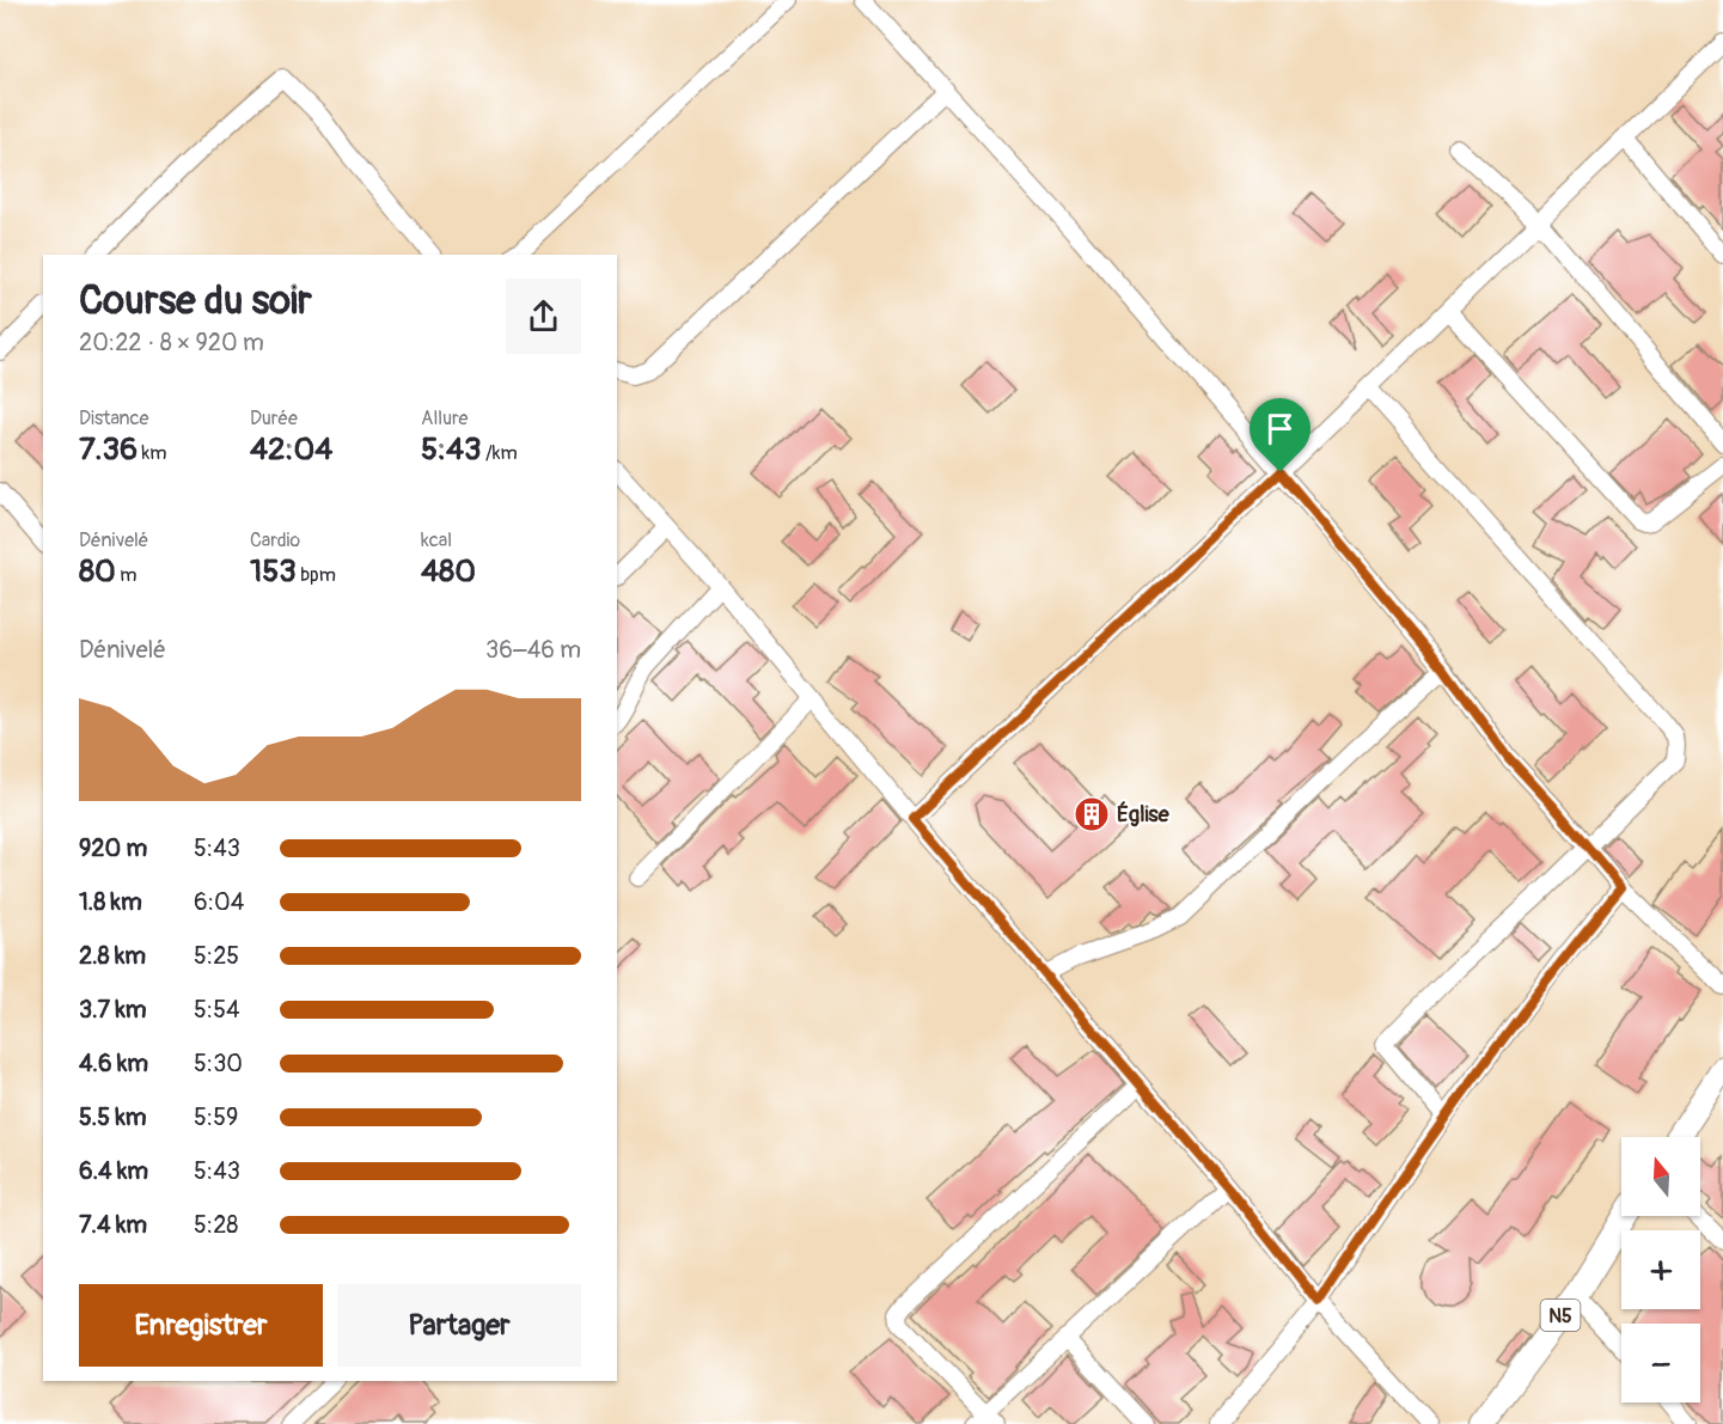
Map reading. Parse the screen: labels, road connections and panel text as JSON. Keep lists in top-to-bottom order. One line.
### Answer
{"streets":{"highway":["N5"]},"places":{"building":["Église"]},"north":"top","page":{"heading":["Course du soir","20:22 · 8 × 920 m"],"stats":[["Distance","7.36 km"],["Durée","42:04"],["Allure","5:43 /km"],["Dénivelé","80 m"],["Cardio","153 bpm"],["kcal","480"]],"chart":["Dénivelé","36–46 m"],"list":[{"name":"920 m","note":"5:43"},{"name":"1.8 km","note":"6:04"},{"name":"2.8 km","note":"5:25"},{"name":"3.7 km","note":"5:54"},{"name":"4.6 km","note":"5:30"},{"name":"5.5 km","note":"5:59"},{"name":"6.4 km","note":"5:43"},{"name":"7.4 km","note":"5:28"}],"map_buttons":["+","−"],"buttons":["Enregistrer","Partager"]}}
